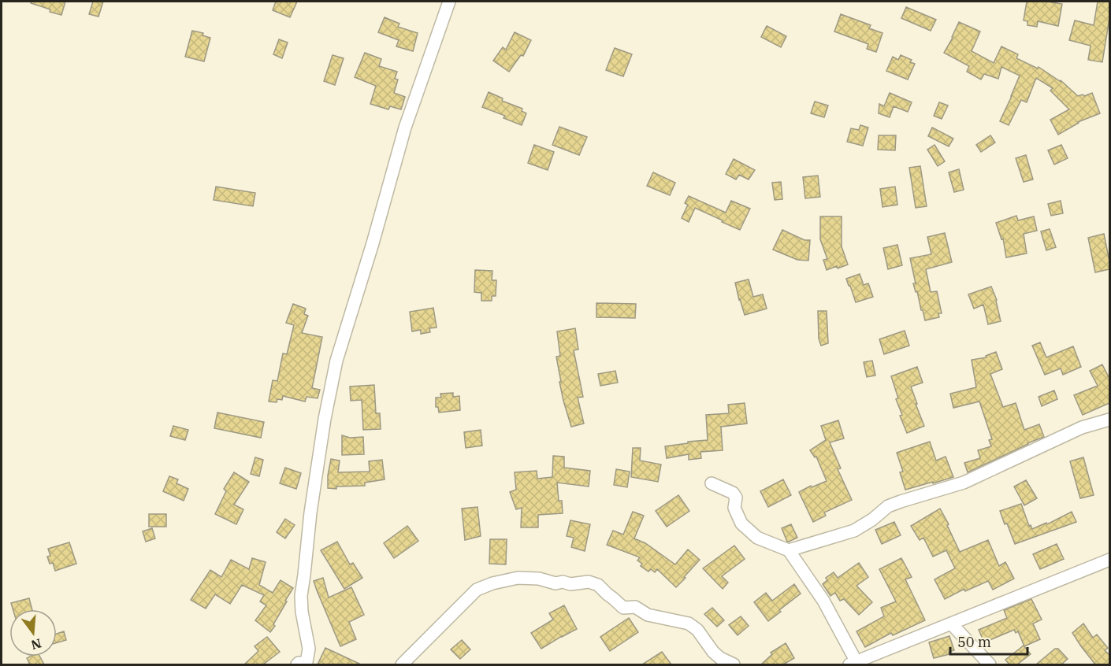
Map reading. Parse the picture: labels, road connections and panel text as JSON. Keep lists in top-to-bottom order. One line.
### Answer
{"scale_bar":"50 m","north":"bottom"}
